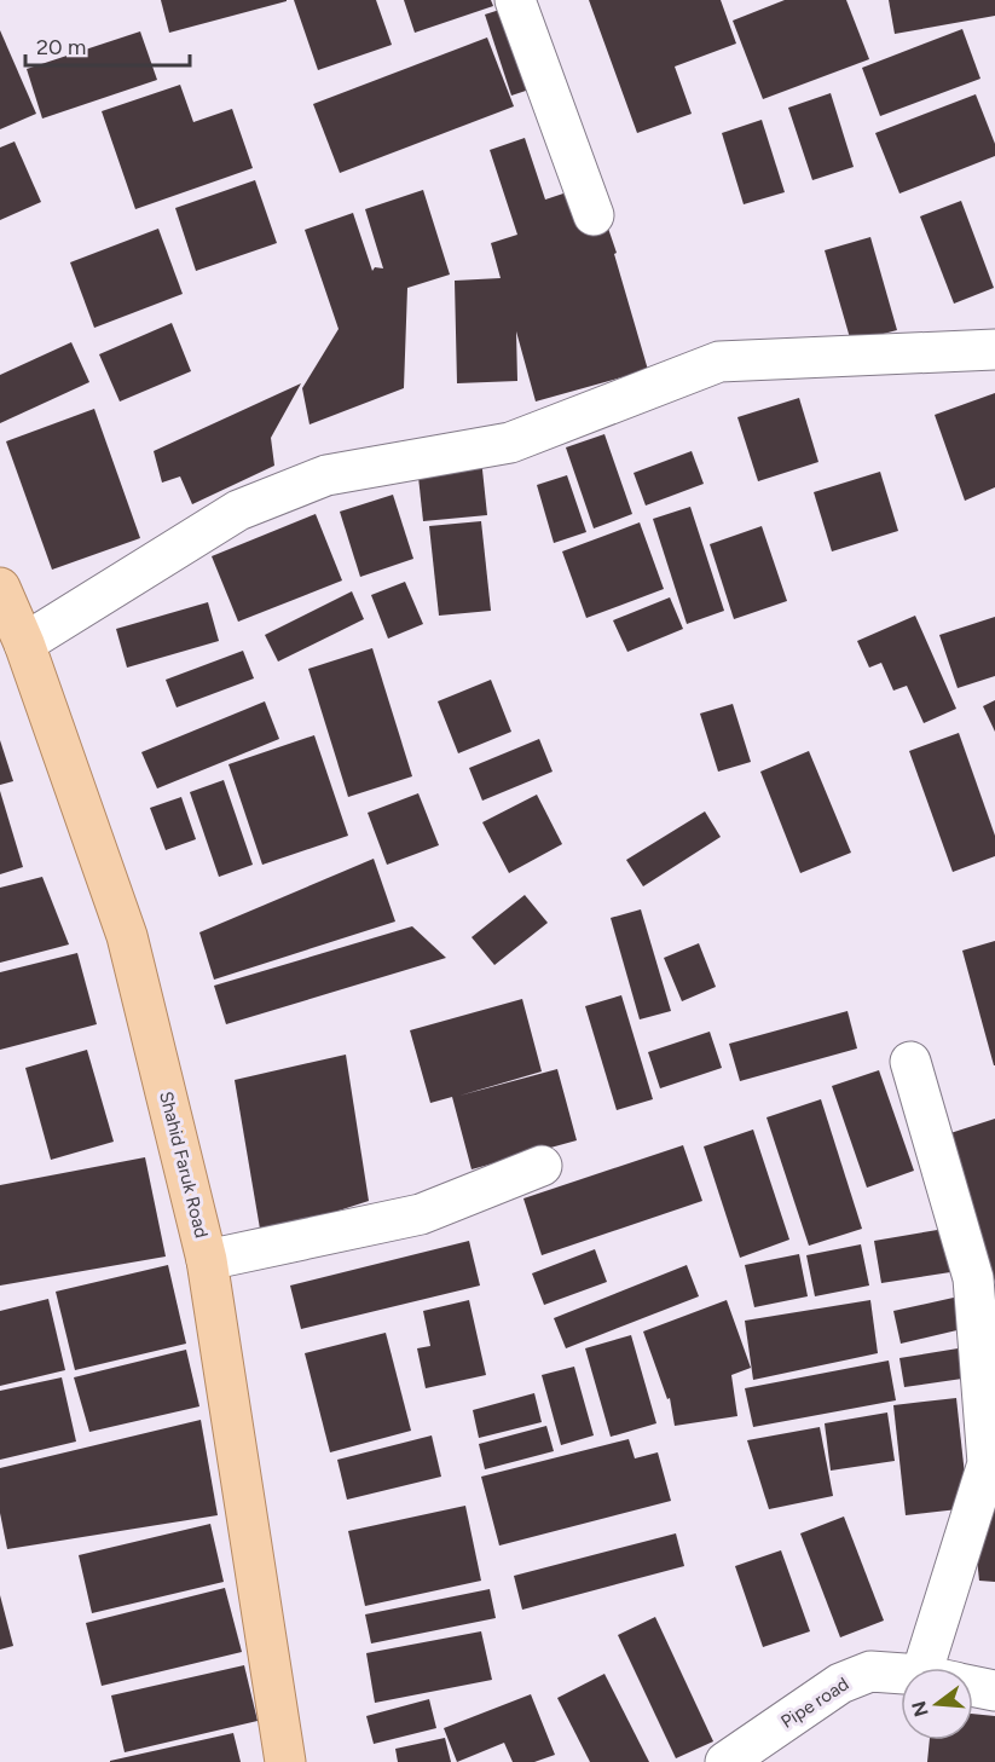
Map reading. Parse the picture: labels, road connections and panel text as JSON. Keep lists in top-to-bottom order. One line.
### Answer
{"streets":{"main road":["Shahid Faruk Road"],"street":["Pipe road"]},"scale_bar":"20 m","north":"left"}
